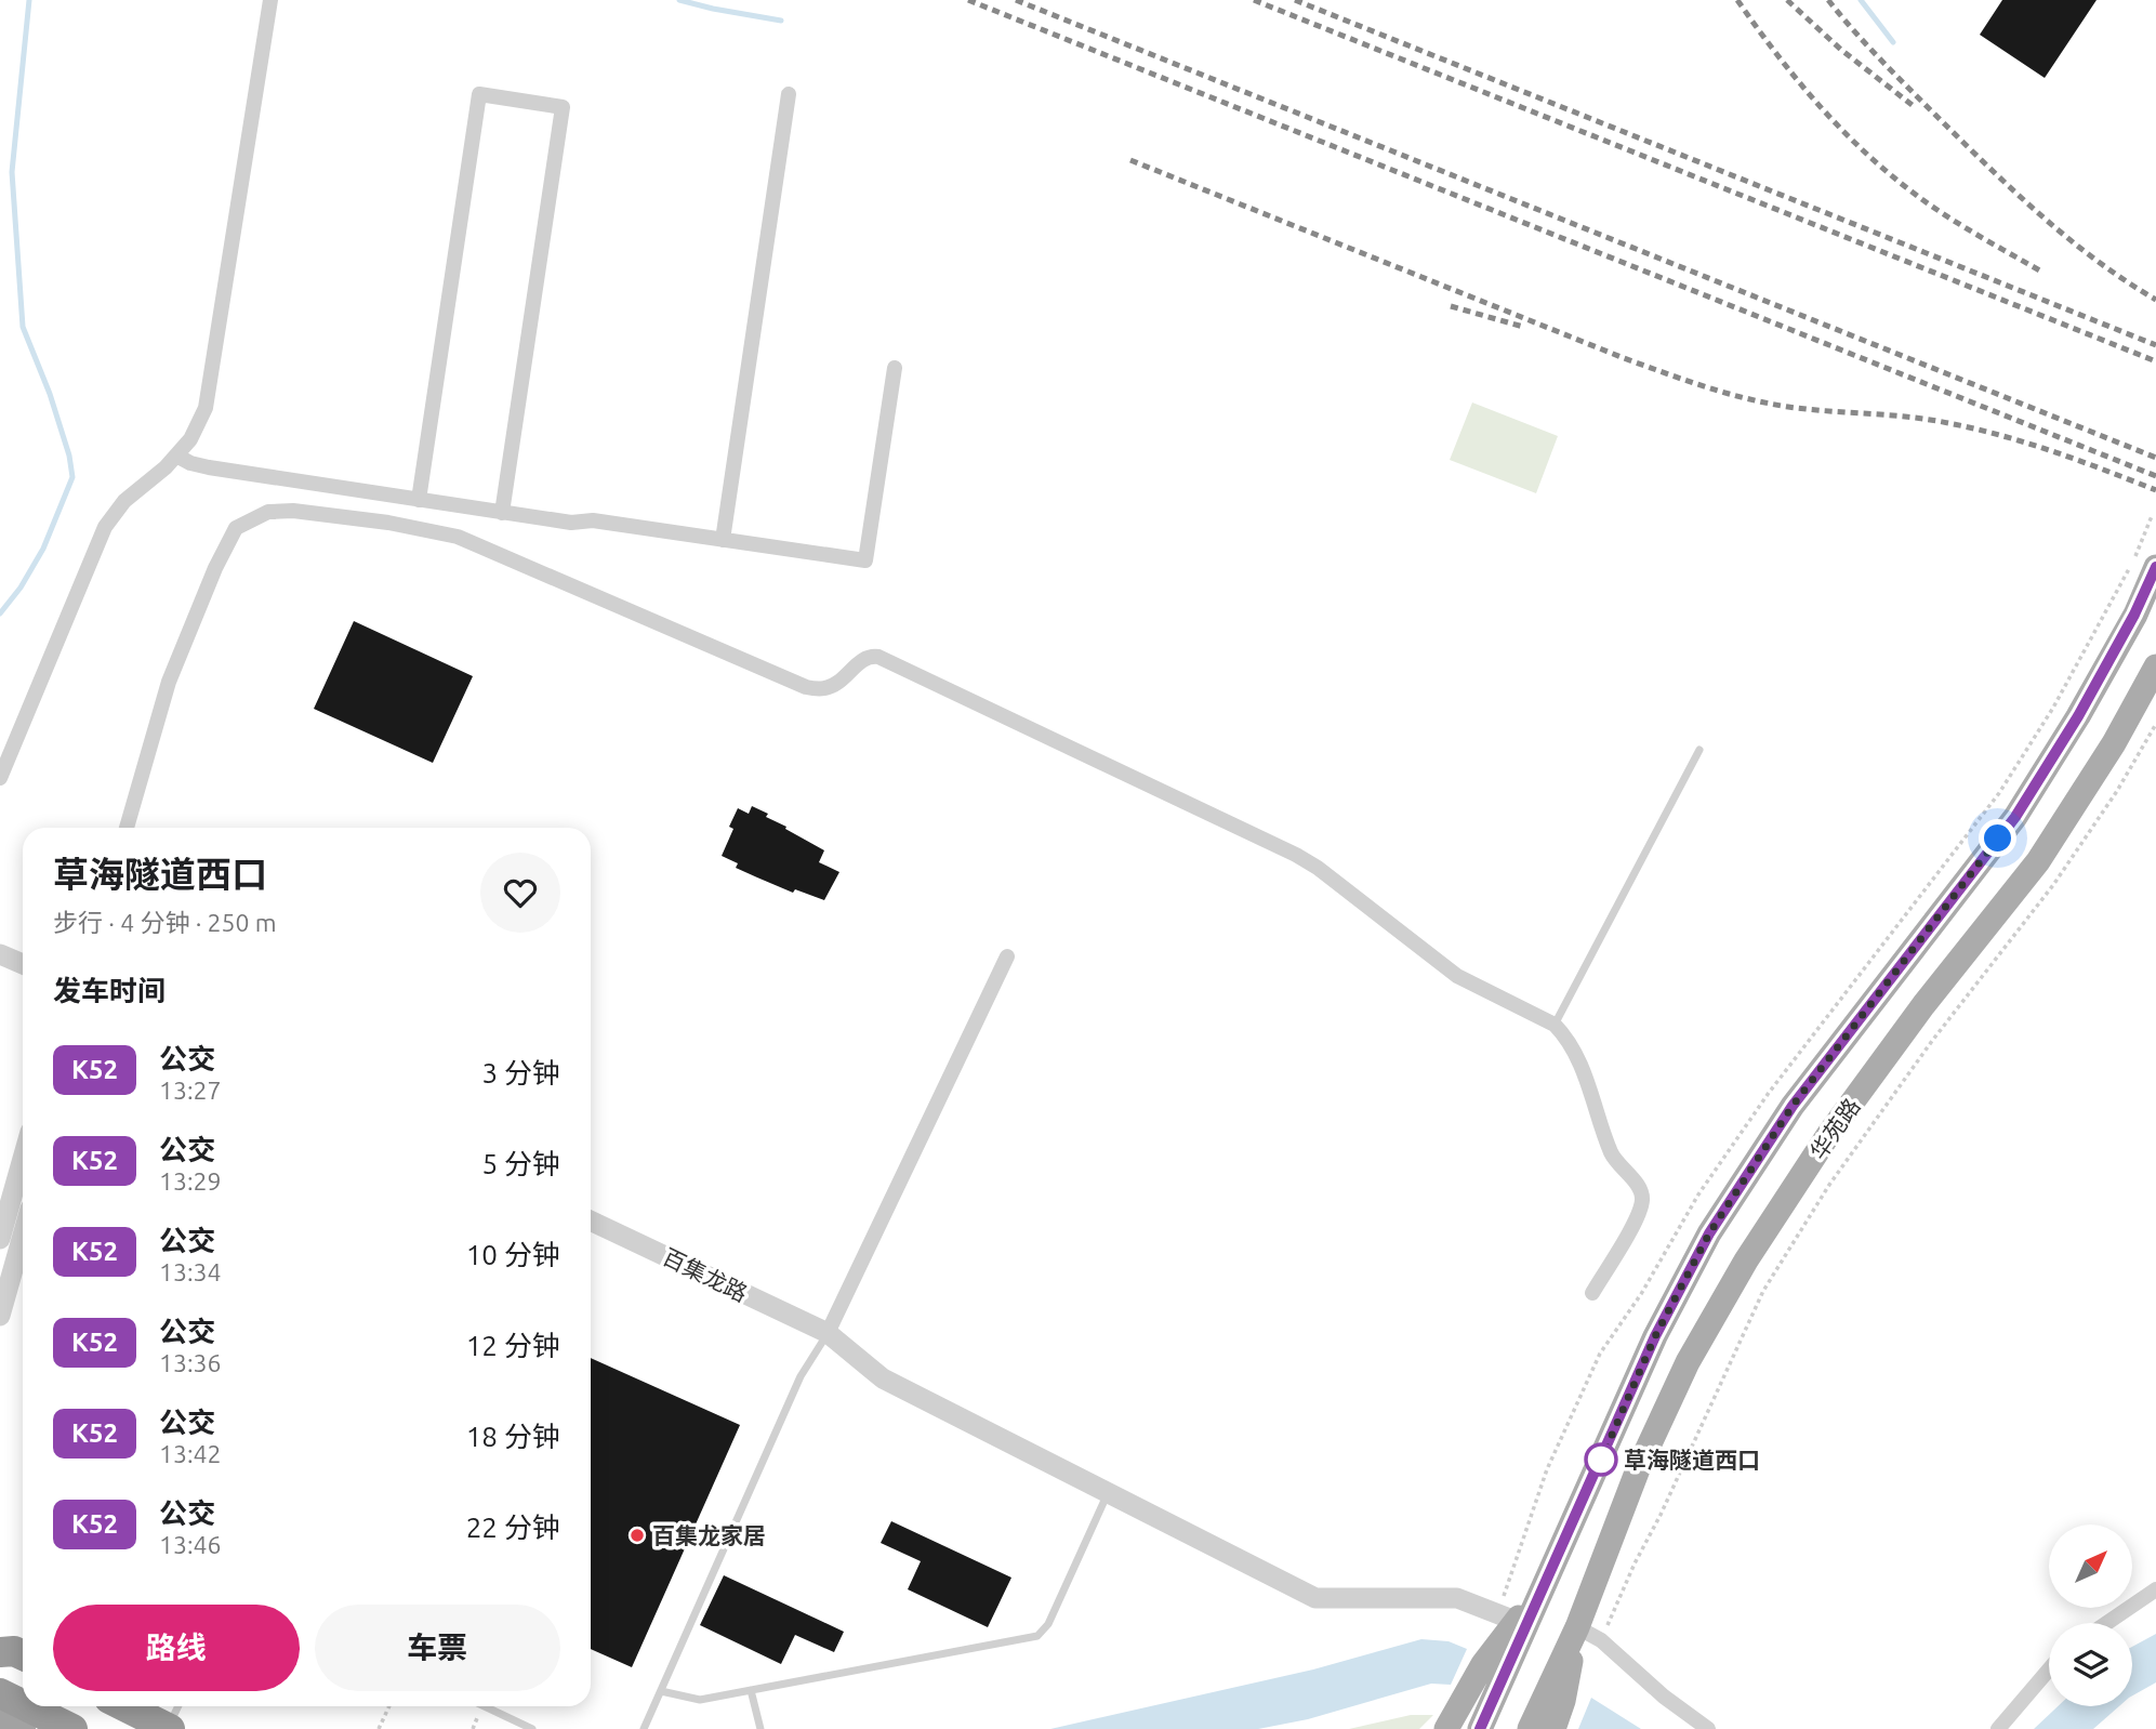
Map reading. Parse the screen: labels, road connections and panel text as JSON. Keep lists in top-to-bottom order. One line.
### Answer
{"streets":{"main road":["华苑路"],"street":["百集龙路"]},"crossings":[["华苑路","百集龙路"]],"places":["草海隧道西口","百集龙家居"],"lines":["bus line K52"],"north":"top right","page":{"heading":[["草海隧道西口","步行 · 4 分钟 · 250 m"],"发车时间"],"list":[{"mark":"K52","name":"公交","note":"13:27","value":"3 分钟"},{"mark":"K52","name":"公交","note":"13:29","value":"5 分钟"},{"mark":"K52","name":"公交","note":"13:34","value":"10 分钟"},{"mark":"K52","name":"公交","note":"13:36","value":"12 分钟"},{"mark":"K52","name":"公交","note":"13:42","value":"18 分钟"},{"mark":"K52","name":"公交","note":"13:46","value":"22 分钟"}],"buttons":["路线","车票"]}}
